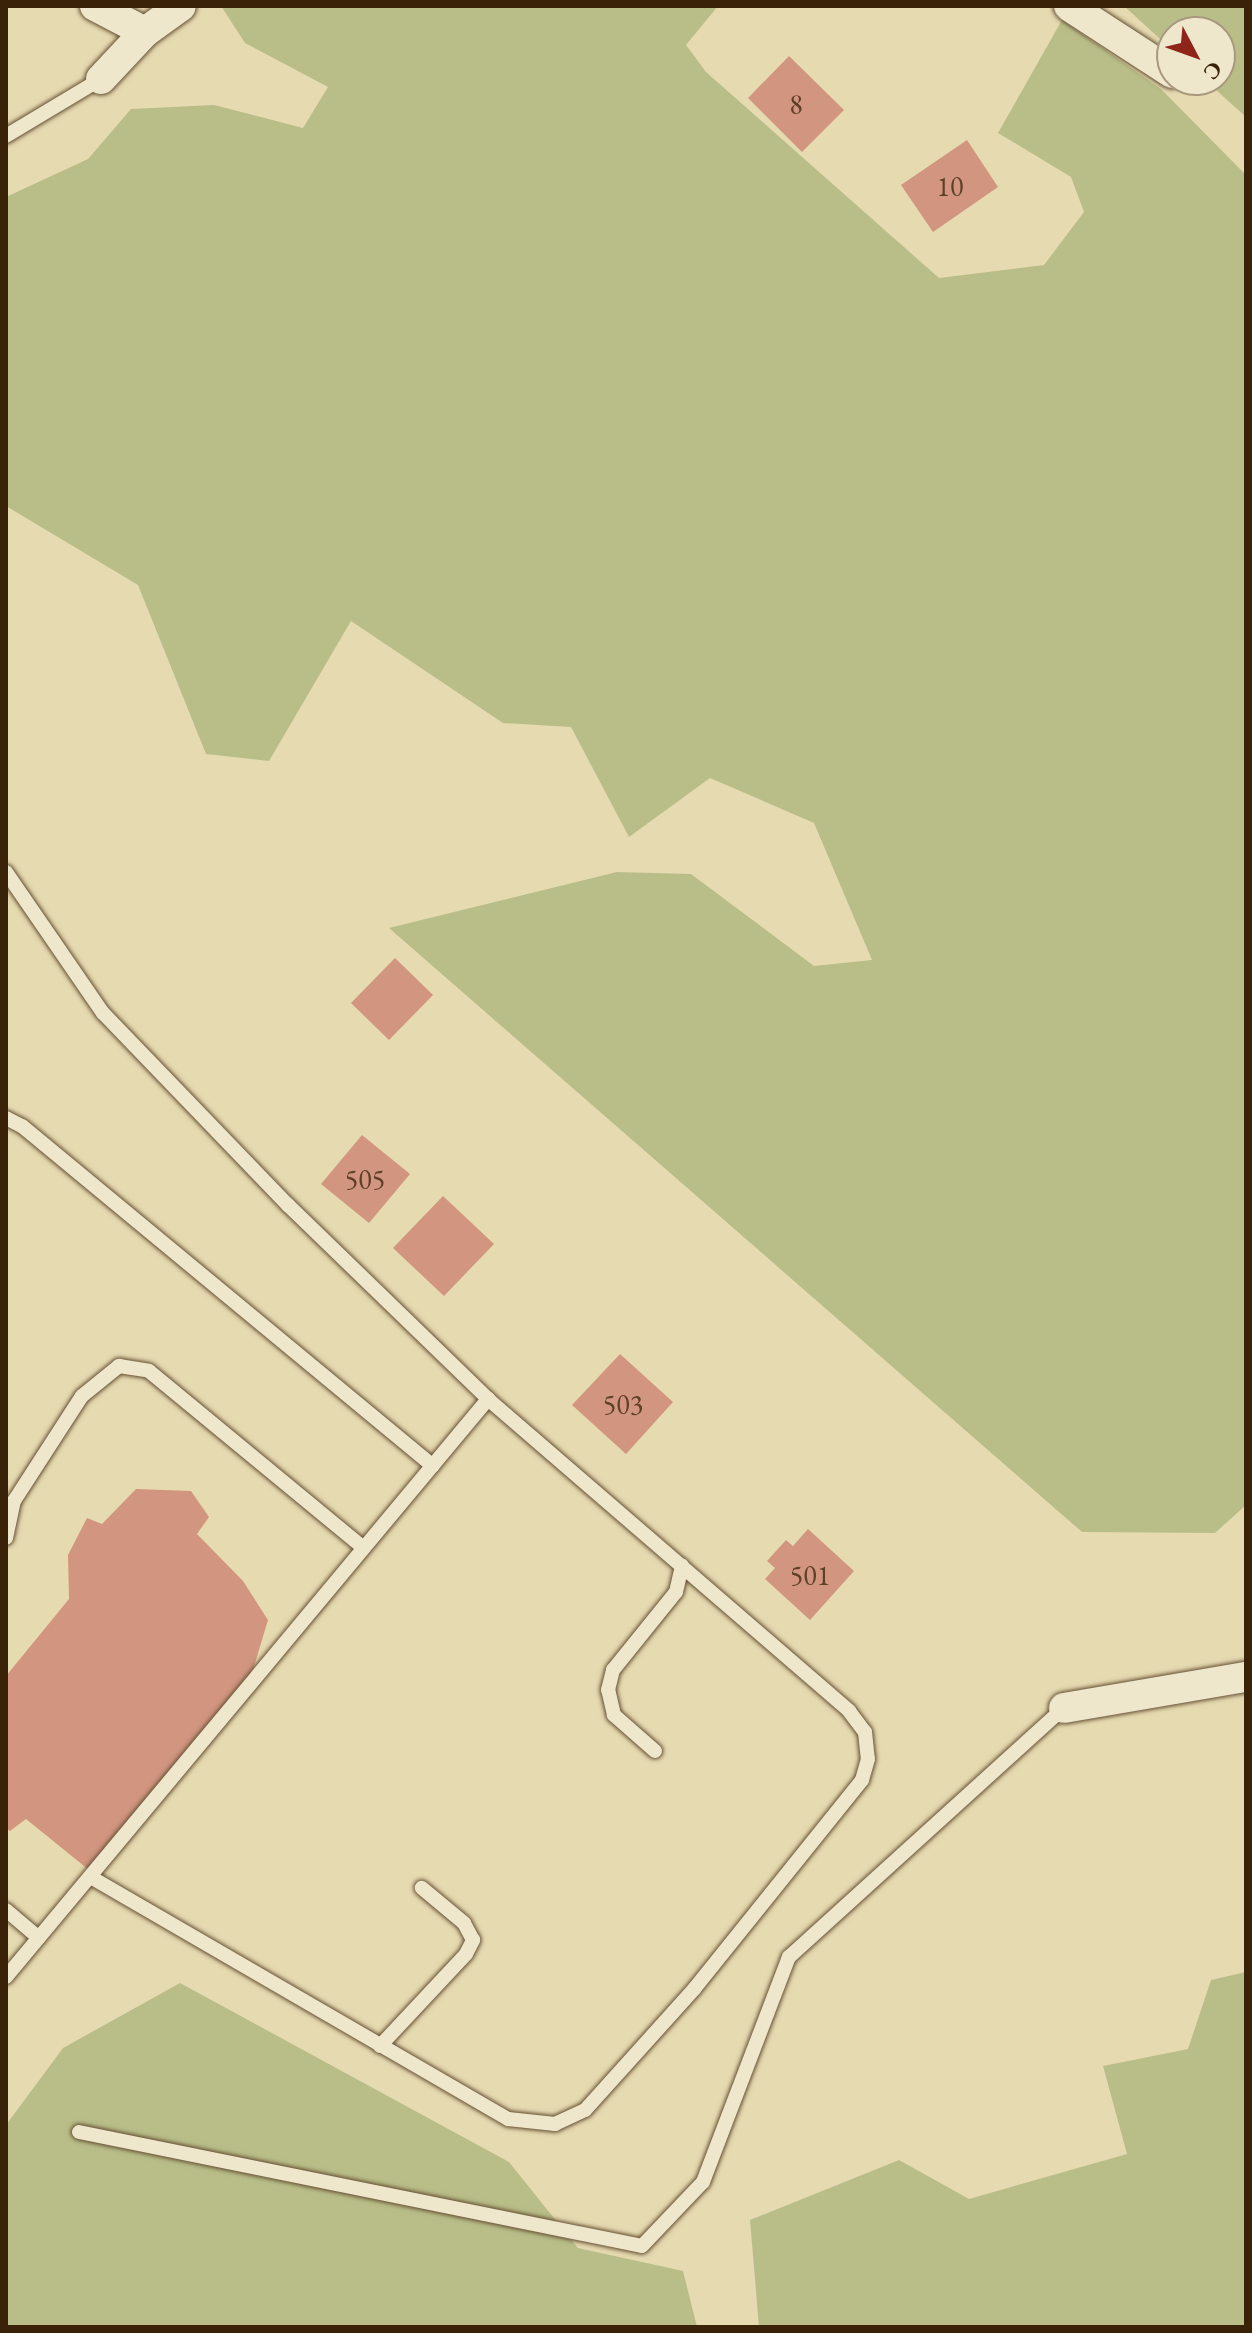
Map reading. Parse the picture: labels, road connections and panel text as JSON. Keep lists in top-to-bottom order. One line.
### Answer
{"house_numbers":["8","10","505","503","501"],"north":"bottom right"}
